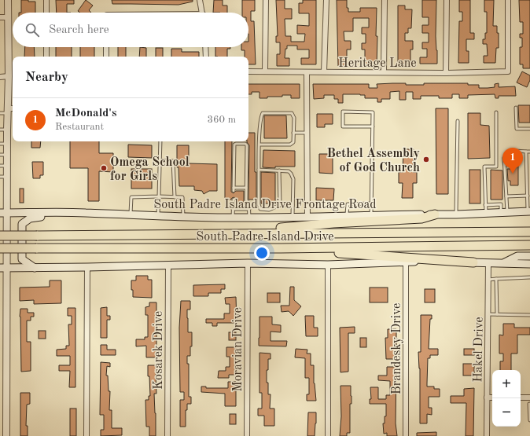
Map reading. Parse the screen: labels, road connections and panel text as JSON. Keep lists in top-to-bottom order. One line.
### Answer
{"streets":{"highway":["South Padre Island Drive"],"main road":["South Padre Island Drive Frontage Road"],"street":["Heritage Lane","Brandesky Drive","Moravian Drive","Hakel Drive","Kosarek Drive"]},"places":["Bethel Assembly of God Church","Omega School for Girls"],"page":{"search":"Search here","heading":"Nearby","list":[{"mark":"1","name":"McDonald's","note":"Restaurant","value":"360 m"}],"pins":"1","map_buttons":["+","−"]}}
